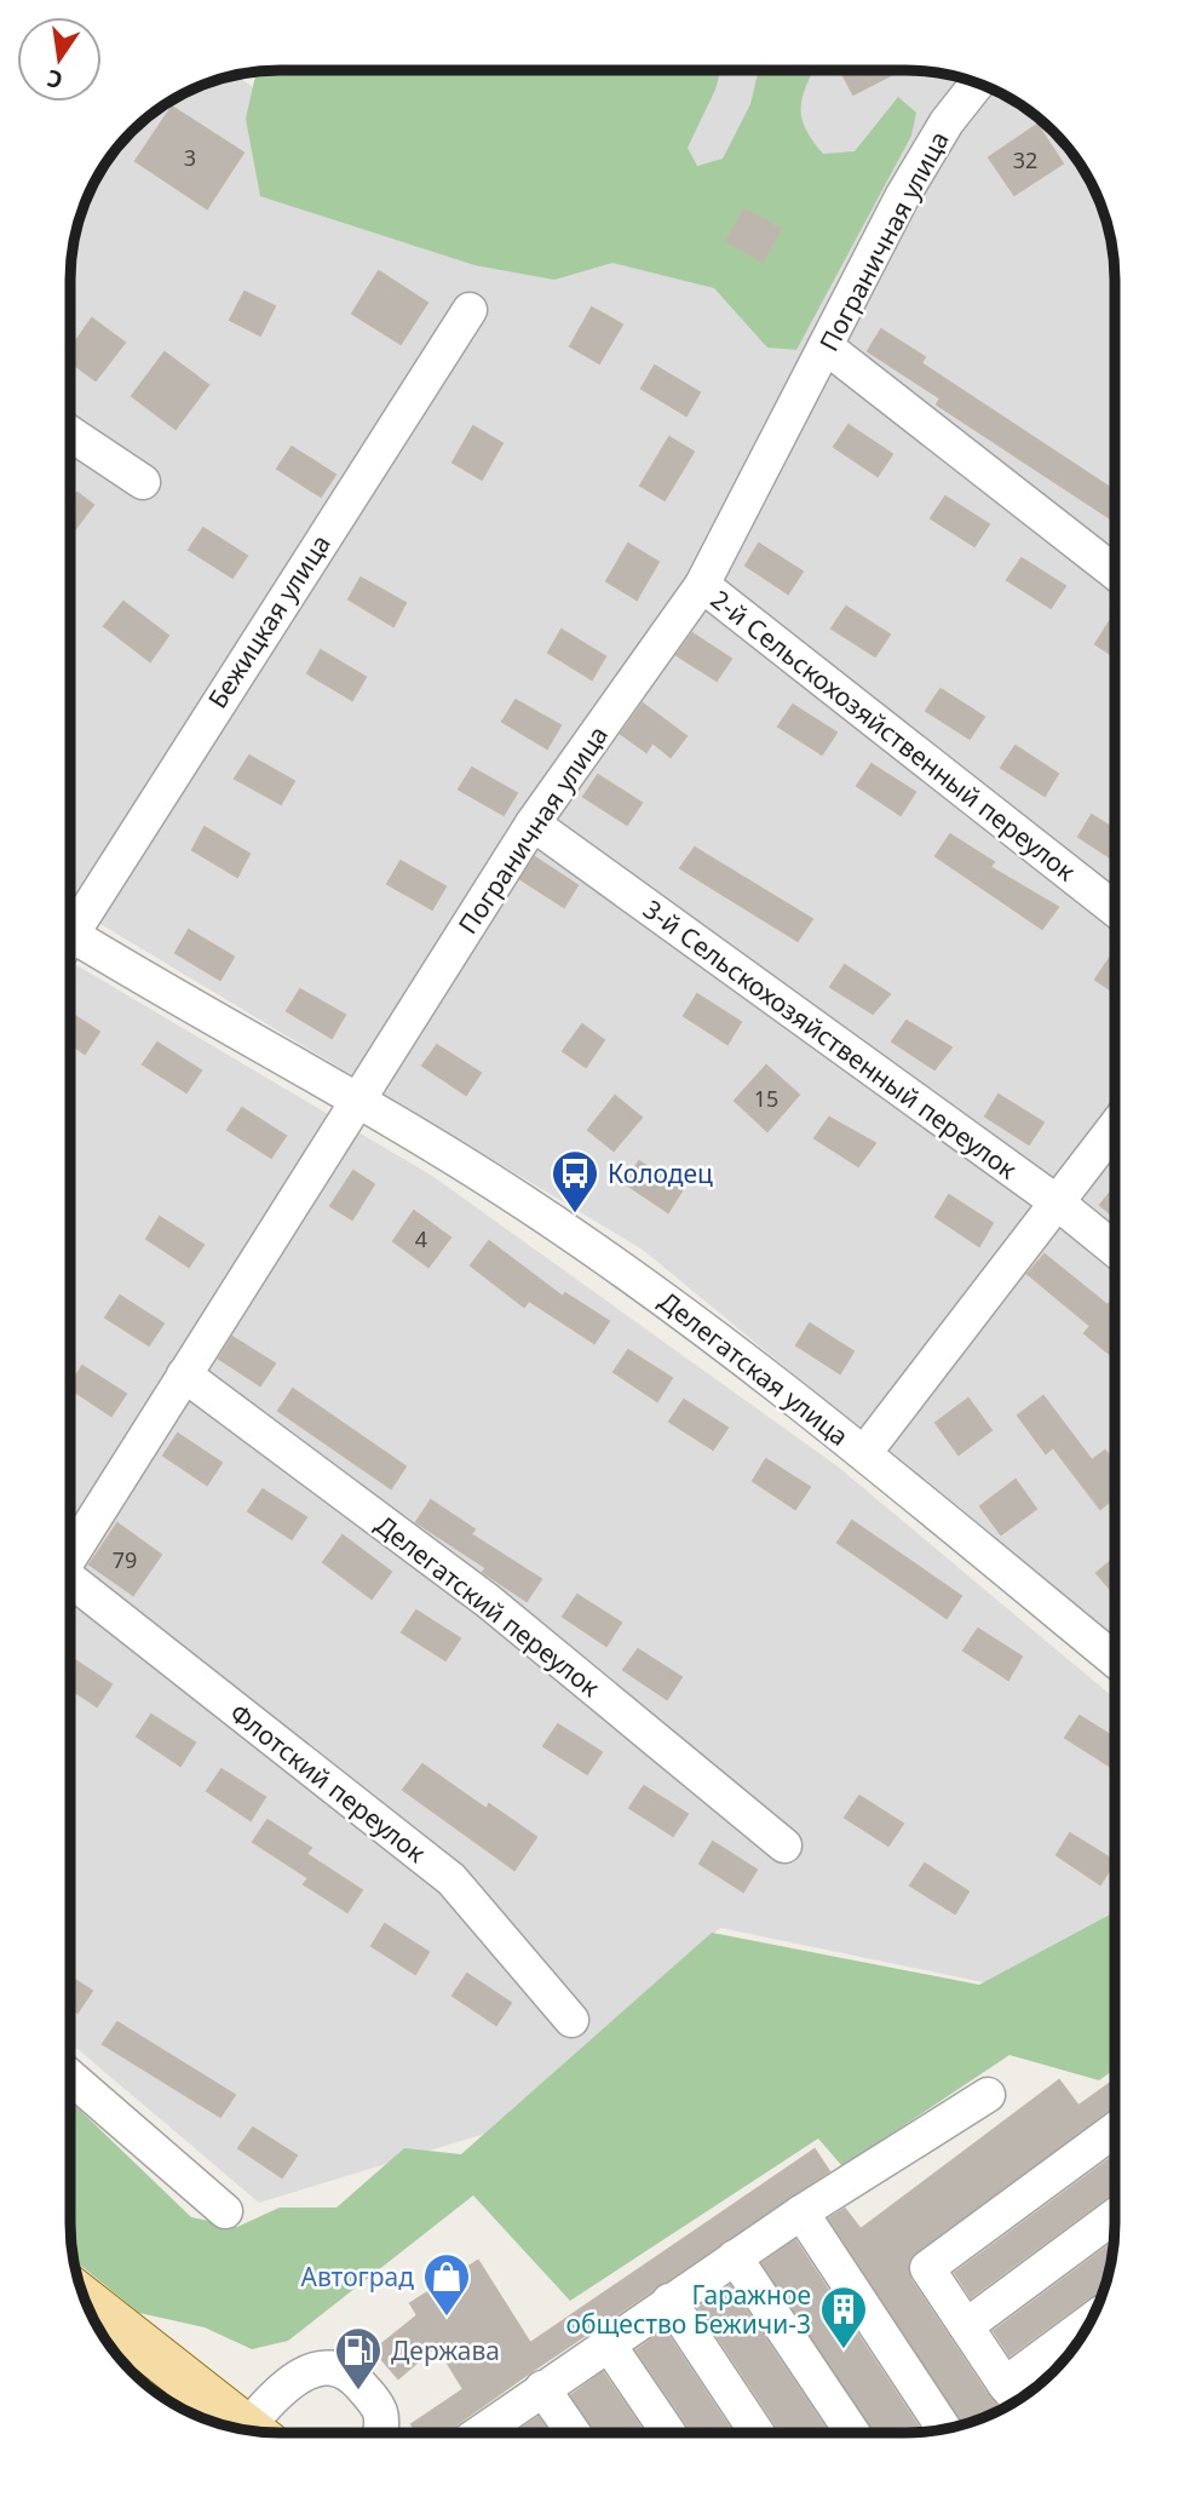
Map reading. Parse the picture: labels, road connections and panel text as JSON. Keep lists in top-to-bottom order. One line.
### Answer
{"streets":{"street":["Пограничная улица","Бежицкая улица","2-й Сельскохозяйственный переулок","3-й Сельскохозяйственный переулок","Делегатская улица","Делегатский переулок","Флотский переулок"]},"crossings":[["Пограничная улица","Бежицкая улица"],["Пограничная улица","2-й Сельскохозяйственный переулок"],["Пограничная улица","3-й Сельскохозяйственный переулок"],["Пограничная улица","Делегатская улица"],["Пограничная улица","Делегатский переулок"],["Бежицкая улица","Делегатская улица"]],"places":{"bus stop":["Колодец"],"shop":["Автоград"],"building":["Гаражное общество Бежичи-3"],"fuel station":["Держава"]},"house_numbers":["3","32","15","4","79"],"north":"bottom"}
